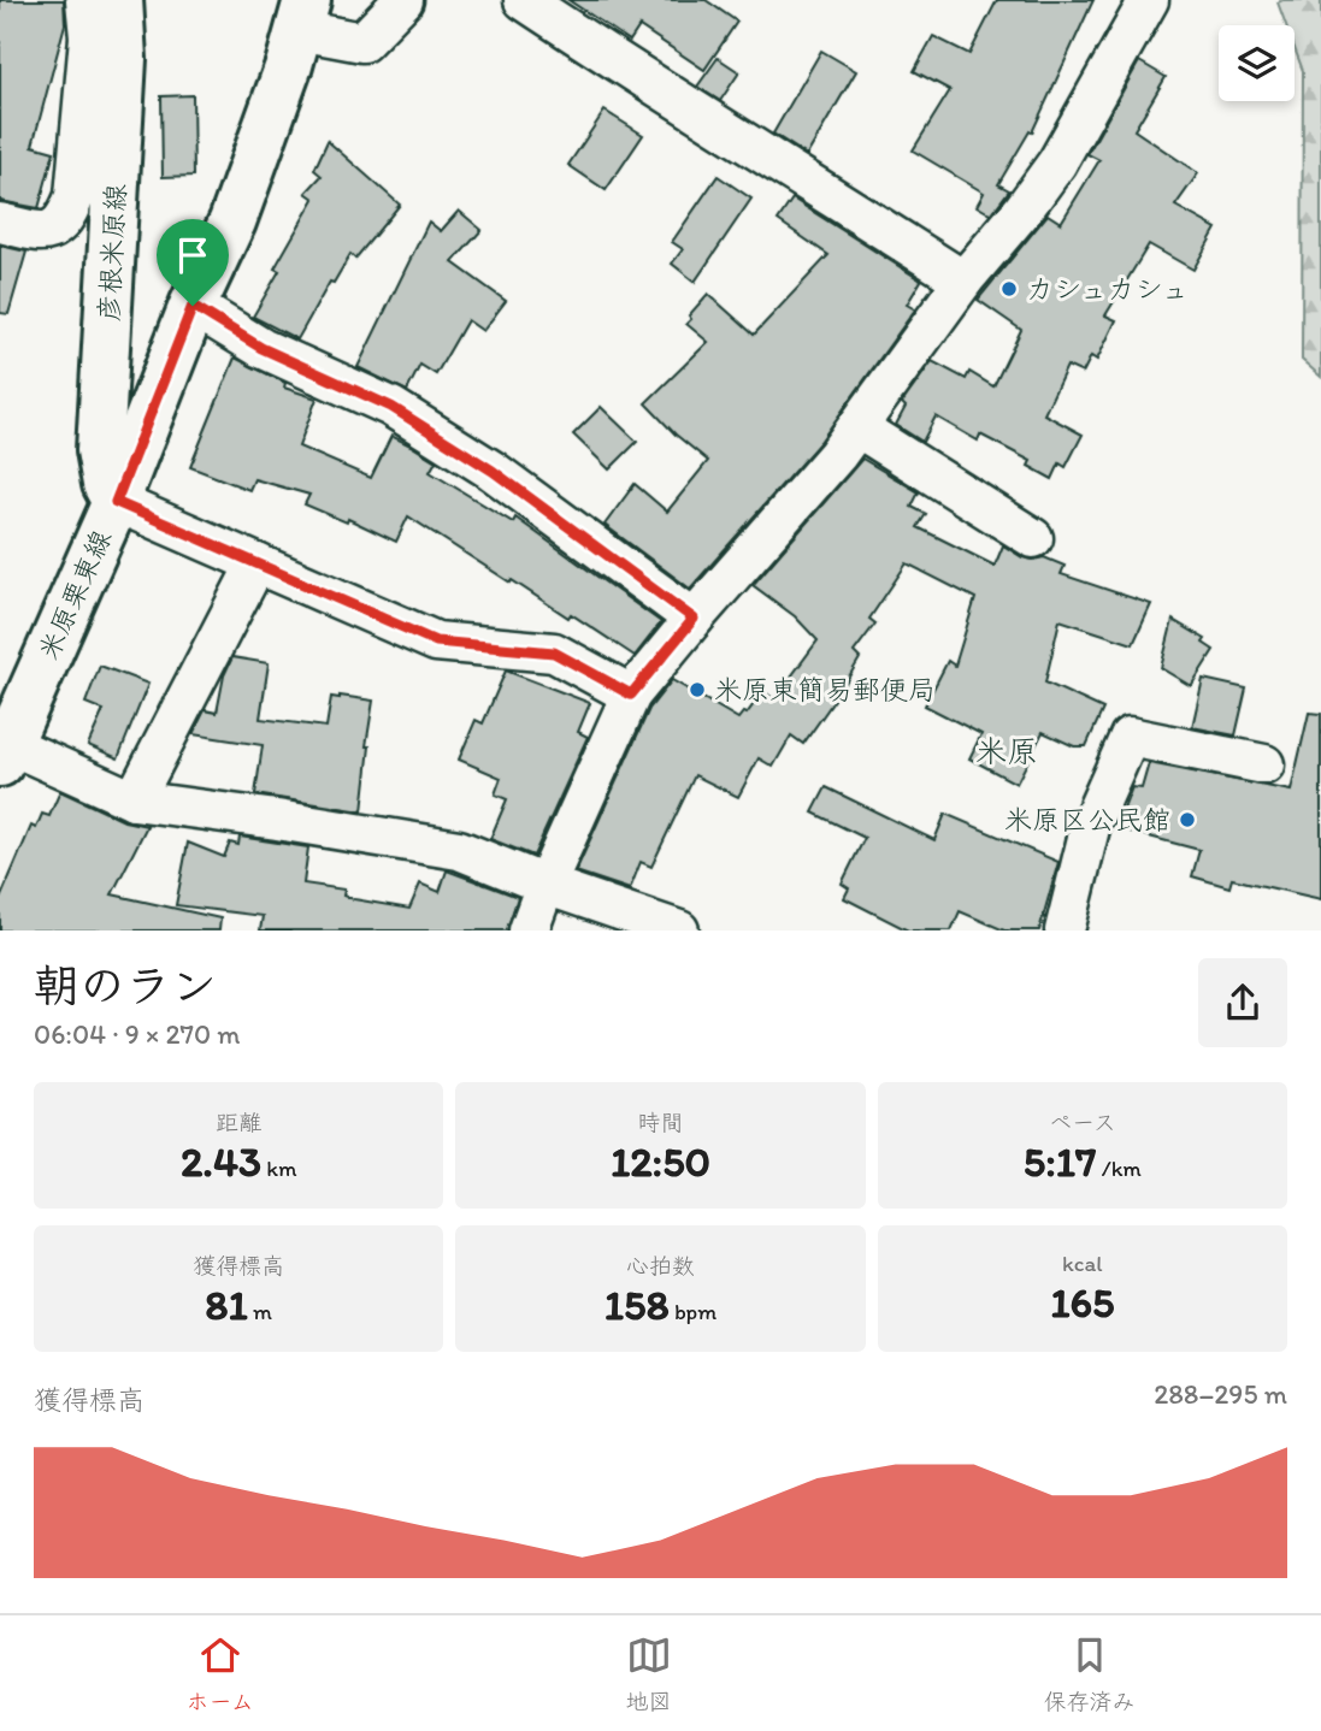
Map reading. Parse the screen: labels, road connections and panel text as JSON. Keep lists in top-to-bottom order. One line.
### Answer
{"streets":{"main road":["彦根米原線","米原栗東線"]},"crossings":[["彦根米原線","米原栗東線"]],"districts":["米原"],"places":["カシュカシュ","米原東簡易郵便局","米原区公民館"],"page":{"heading":["朝のラン","06:04 · 9 × 270 m"],"stats":[["距離","2.43 km"],["時間","12:50"],["ペース","5:17 /km"],["獲得標高","81 m"],["心拍数","158 bpm"],["kcal","165"]],"chart":["獲得標高","288–295 m"],"tabs":["ホーム","地図","保存済み"]}}
